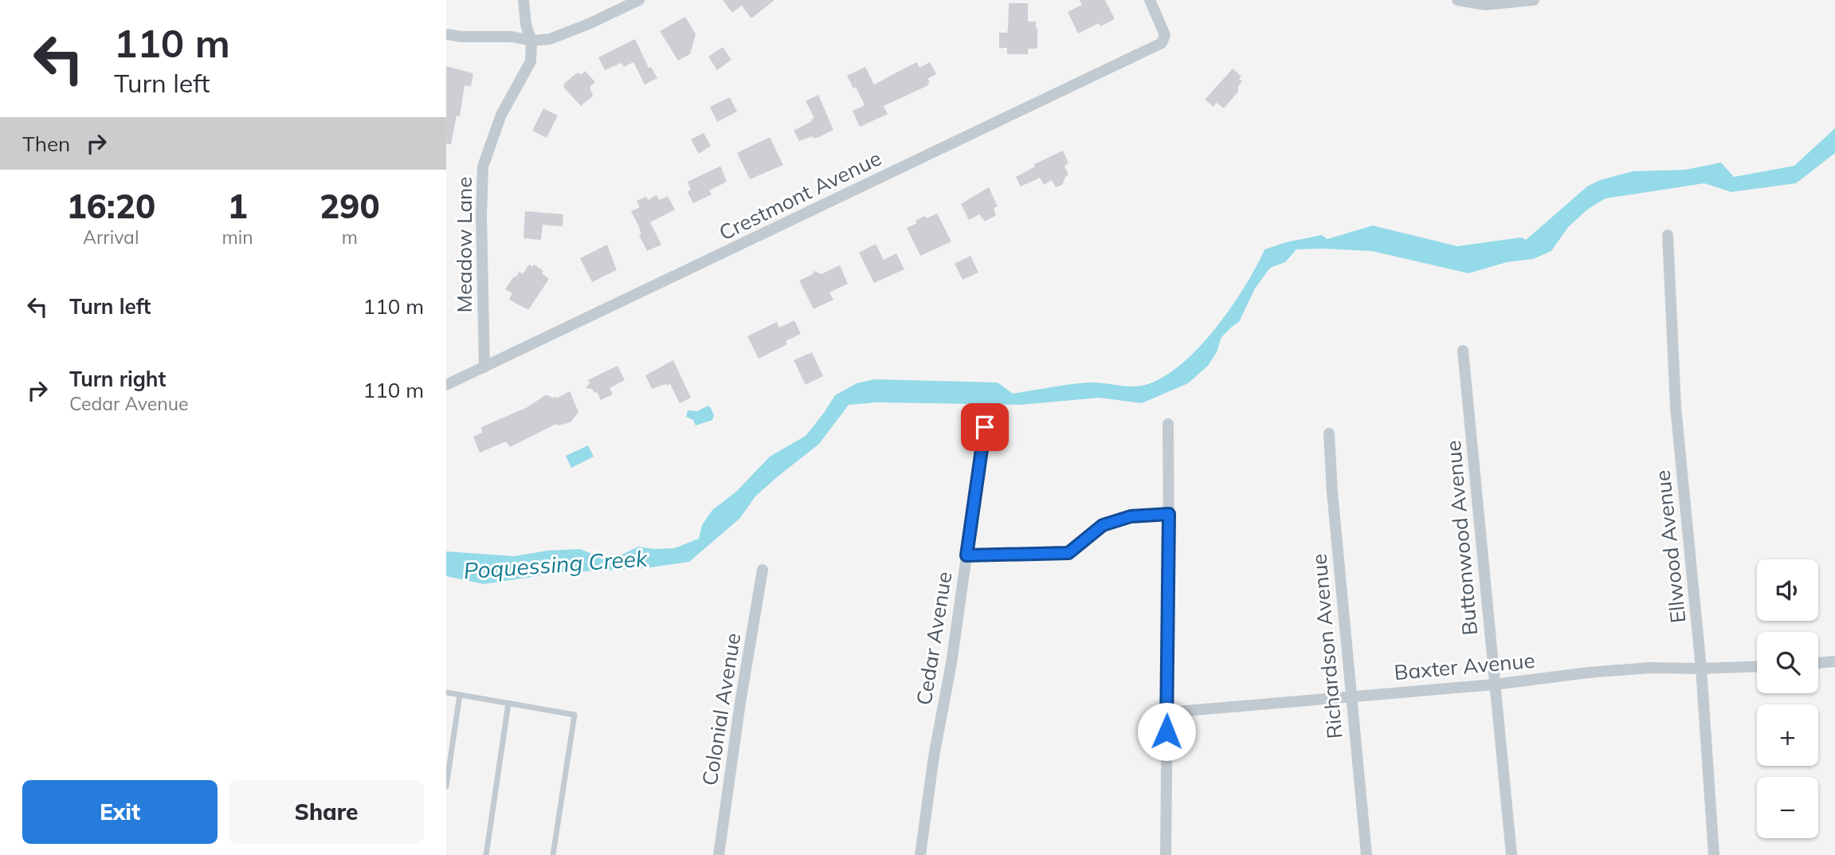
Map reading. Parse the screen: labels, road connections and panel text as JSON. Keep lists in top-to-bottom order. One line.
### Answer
{"streets":{"street":["Crestmont Avenue","Meadow Lane","Buttonwood Avenue","Ellwood Avenue","Cedar Avenue","Richardson Avenue","Baxter Avenue","Colonial Avenue"]},"crossings":[["Crestmont Avenue","Meadow Lane"],["Buttonwood Avenue","Baxter Avenue"],["Ellwood Avenue","Baxter Avenue"],["Richardson Avenue","Baxter Avenue"]],"water":["Poquessing Creek"],"page":{"turn":["110 m","Turn left"],"then":"Then","eta":["16:20","Arrival","1","min","290","m"],"list":[{"name":"Turn left","value":"110 m"},{"name":"Turn right","note":"Cedar Avenue","value":"110 m"}],"map_buttons":["+","−"],"buttons":["Exit","Share"]}}
